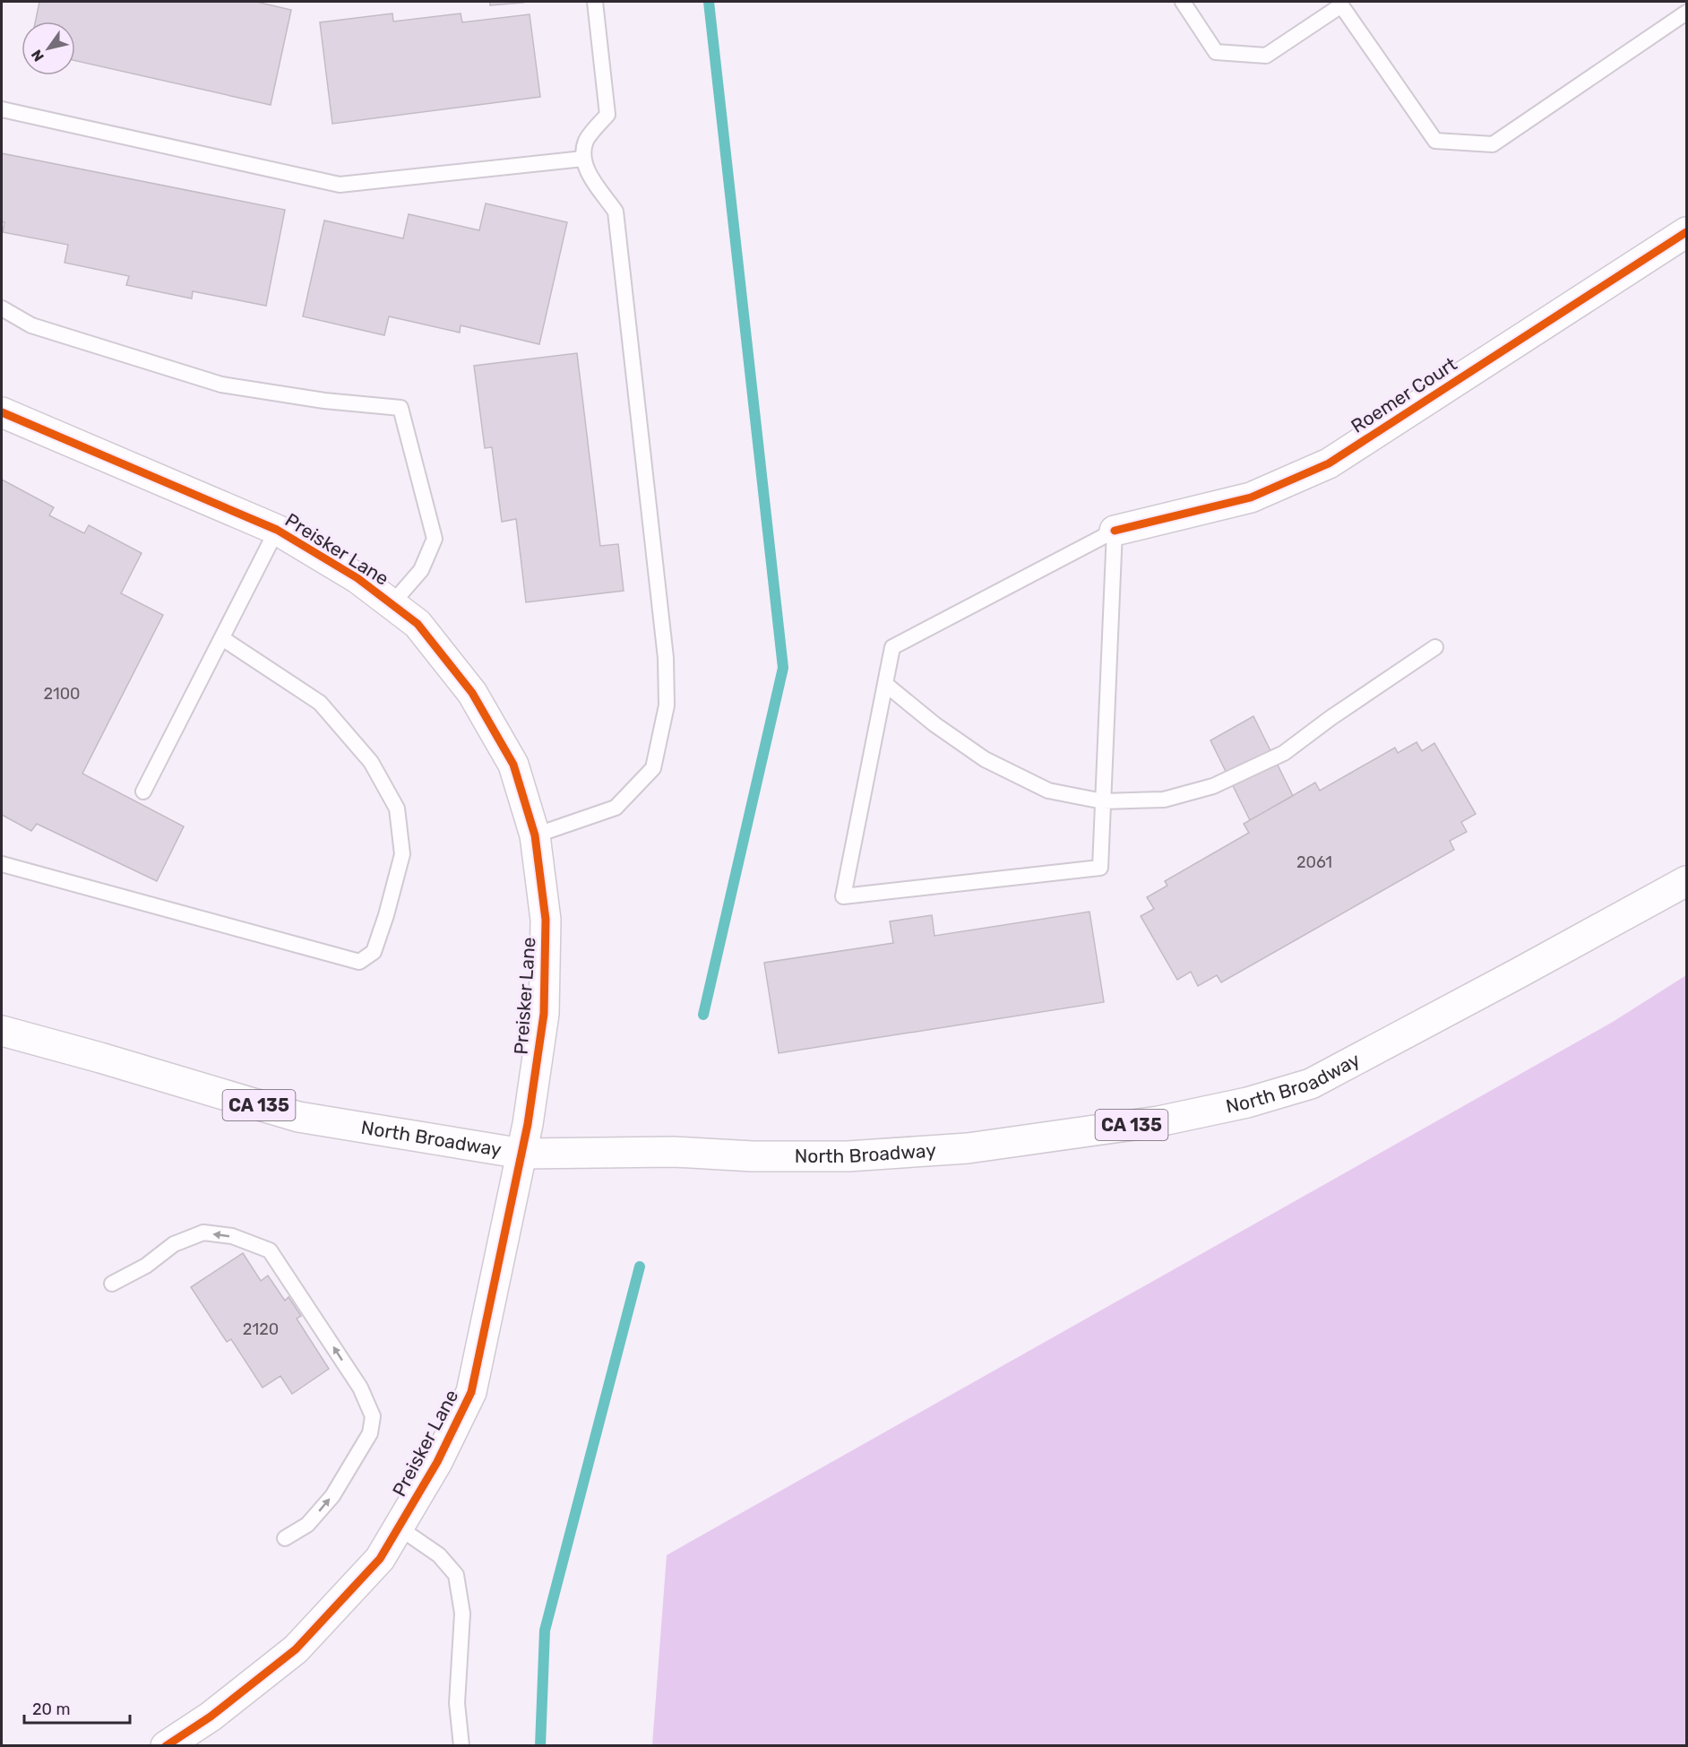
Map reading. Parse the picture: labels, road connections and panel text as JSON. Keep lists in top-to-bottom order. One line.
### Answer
{"streets":{"street":["Roemer Court","Preisker Lane","North Broadway","CA 135"]},"crossings":[["Preisker Lane","North Broadway"]],"house_numbers":["2100","2061","2120"],"scale_bar":"20 m","north":"bottom left"}
